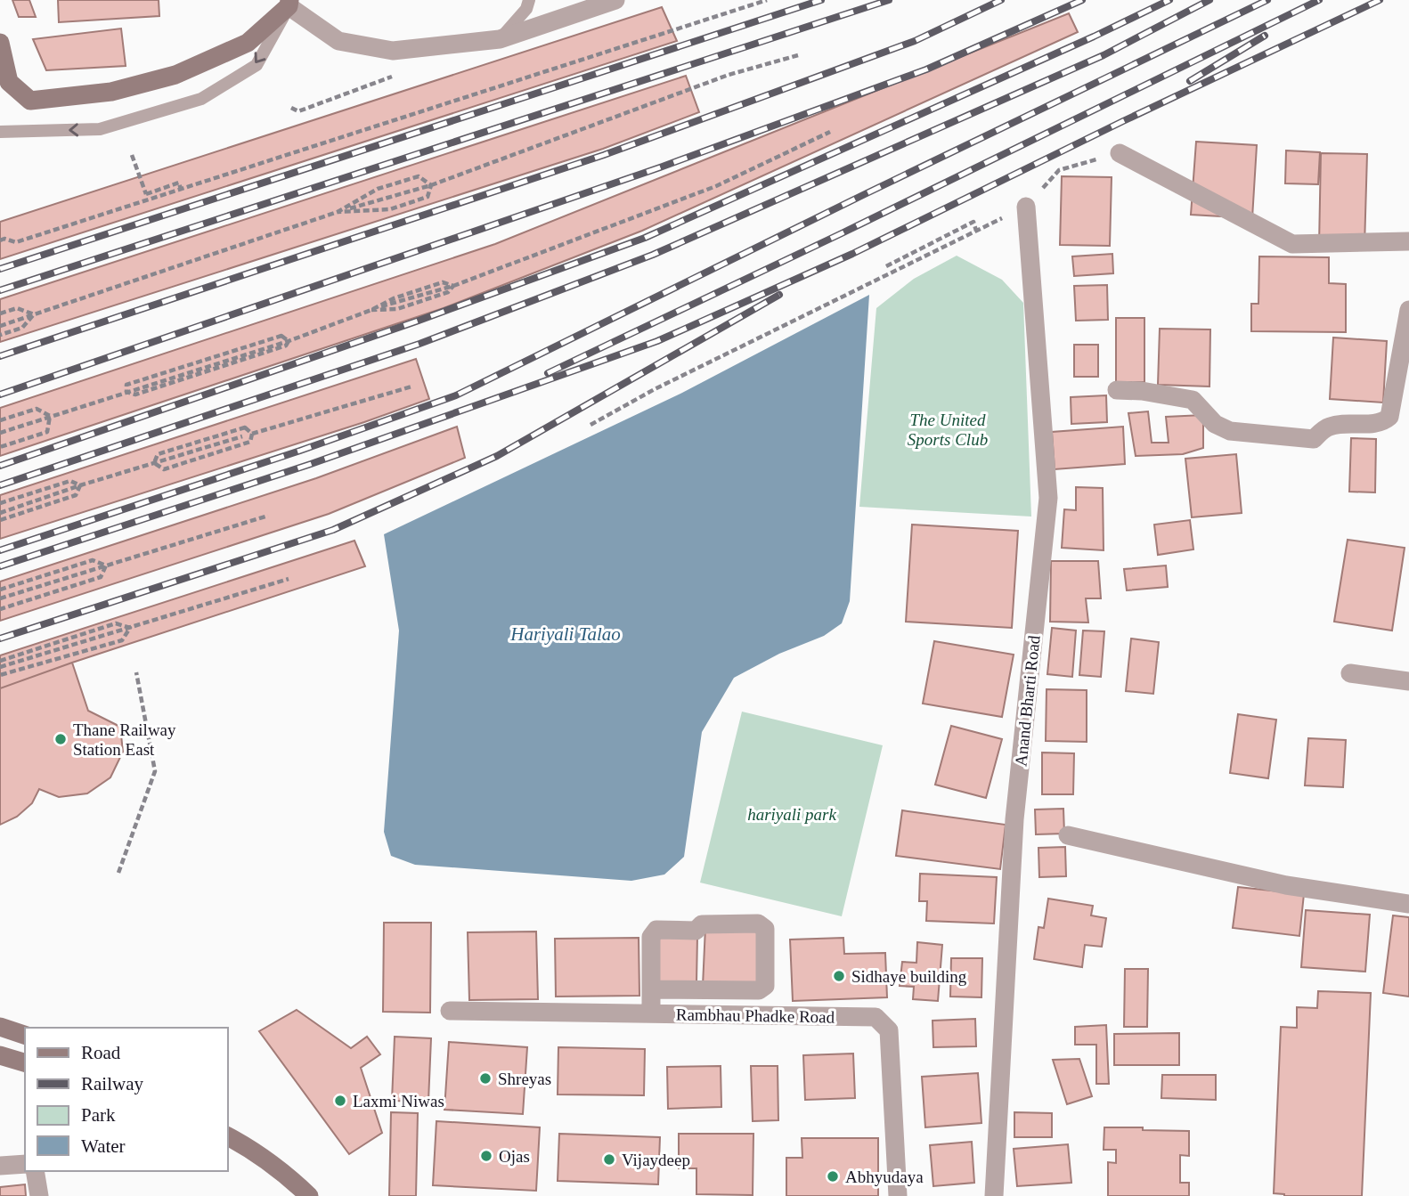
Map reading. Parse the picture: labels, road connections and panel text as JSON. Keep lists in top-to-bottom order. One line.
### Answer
{"streets":{"street":["Anand Bharti Road","Rambhau Phadke Road"]},"water":["Hariyali Talao"],"parks":["The United Sports Club","hariyali park"],"places":["Thane Railway Station East","Sidhaye building","Shreyas","Laxmi Niwas","Ojas","Vijaydeep","Abhyudaya"],"legend":["Road","Railway","Park","Water"]}
